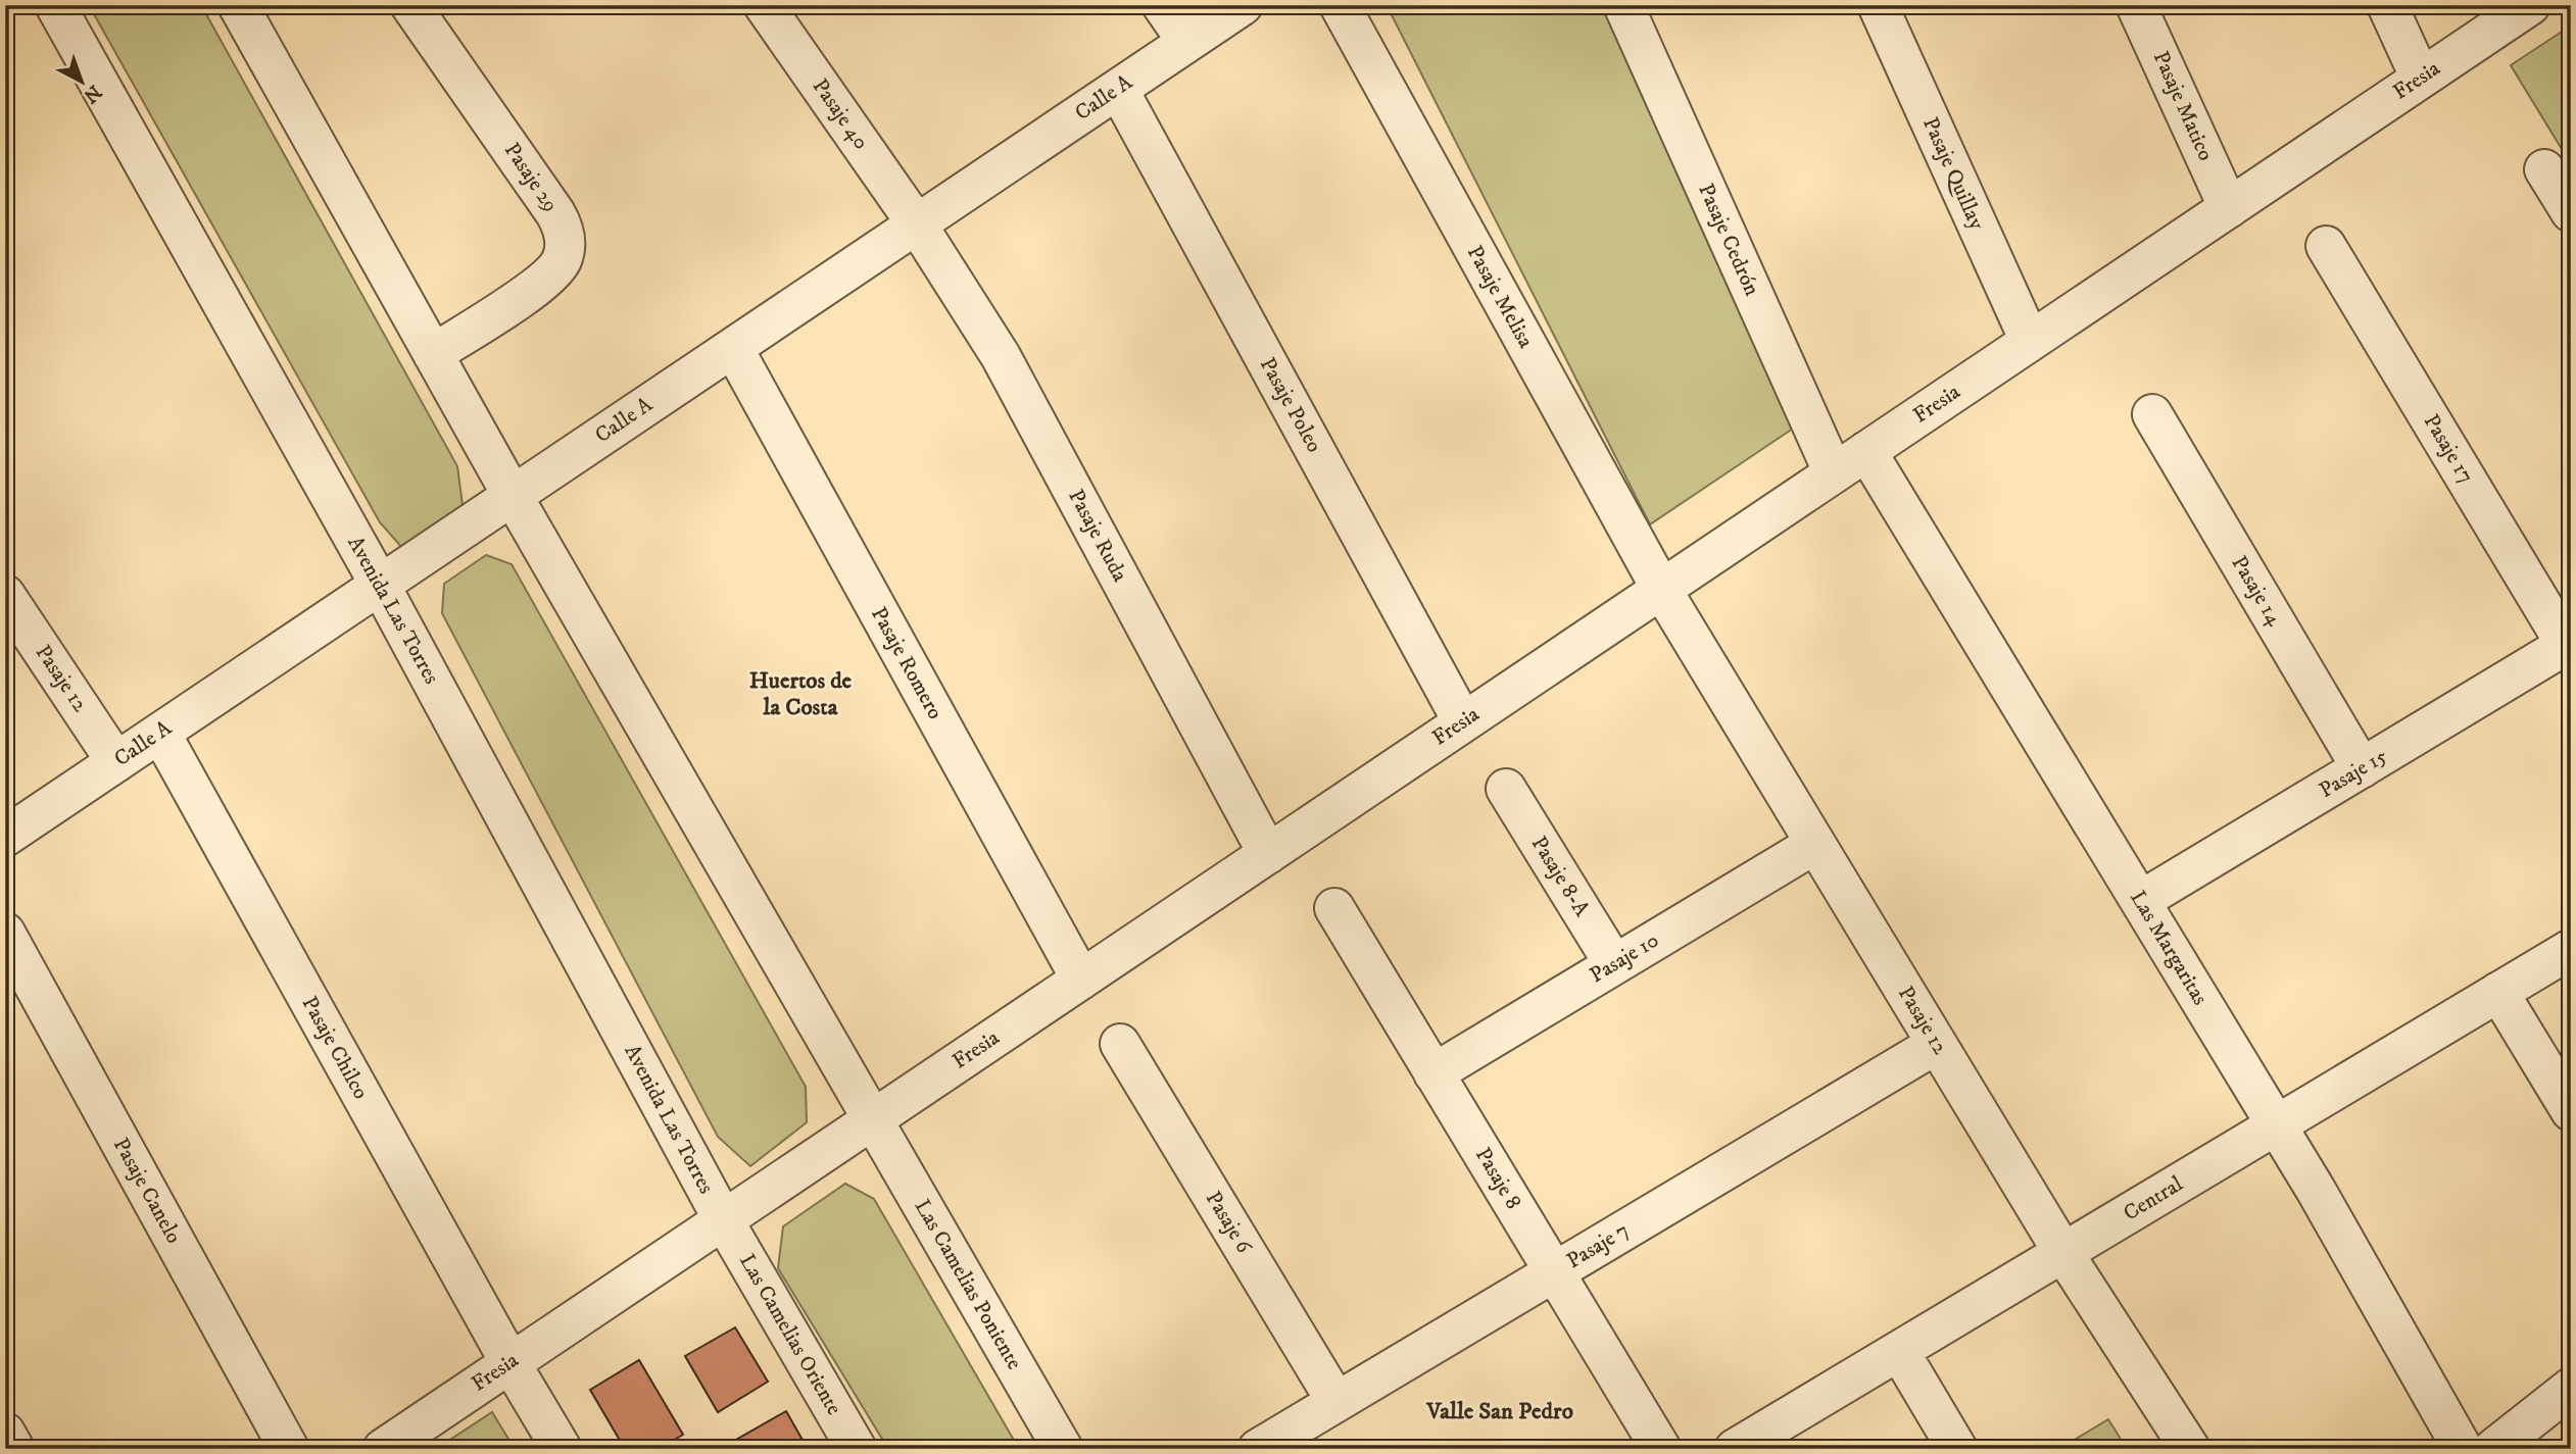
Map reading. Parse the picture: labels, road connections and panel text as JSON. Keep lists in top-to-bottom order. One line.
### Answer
{"streets":{"street":["Fresia","Calle A","Pasaje Matico","Pasaje 40","Pasaje Quillay","Pasaje 29","Pasaje Cedrón","Pasaje Melisa","Pasaje Poleo","Pasaje 17","Pasaje Ruda","Pasaje 14","Avenida Las Torres","Pasaje Romero","Pasaje 12","Pasaje 15","Pasaje 8-A","Las Margaritas","Pasaje 10","Pasaje Chilco","Pasaje 8","Pasaje Canelo","Central","Pasaje 6","Pasaje 7","Las Camelias Poniente","Las Camelias Oriente"]},"crossings":[["Fresia","Pasaje Matico"],["Fresia","Pasaje Quillay"],["Fresia","Pasaje Cedrón"],["Fresia","Pasaje Melisa"],["Fresia","Pasaje Poleo"],["Fresia","Pasaje Ruda"],["Fresia","Avenida Las Torres"],["Fresia","Pasaje Romero"],["Fresia","Pasaje 12"],["Fresia","Las Margaritas"],["Fresia","Pasaje Chilco"],["Fresia","Las Camelias Poniente"],["Fresia","Las Camelias Oriente"],["Calle A","Pasaje 40"],["Calle A","Pasaje Poleo"],["Calle A","Pasaje Ruda"],["Calle A","Avenida Las Torres"],["Calle A","Pasaje Romero"],["Calle A","Pasaje 12"],["Calle A","Pasaje Chilco"],["Pasaje 40","Pasaje Ruda"],["Pasaje Melisa","Pasaje 12"],["Pasaje 17","Pasaje 15"],["Pasaje 14","Pasaje 15"],["Avenida Las Torres","Las Camelias Oriente"],["Pasaje 12","Pasaje 10"],["Pasaje 12","Central"],["Pasaje 12","Pasaje 7"],["Pasaje 15","Las Margaritas"],["Pasaje 8-A","Pasaje 10"],["Las Margaritas","Central"],["Pasaje 10","Pasaje 8"],["Pasaje 8","Pasaje 7"],["Pasaje 6","Pasaje 7"]],"districts":["Huertos de la Costa","Valle San Pedro"],"north":"bottom right"}
